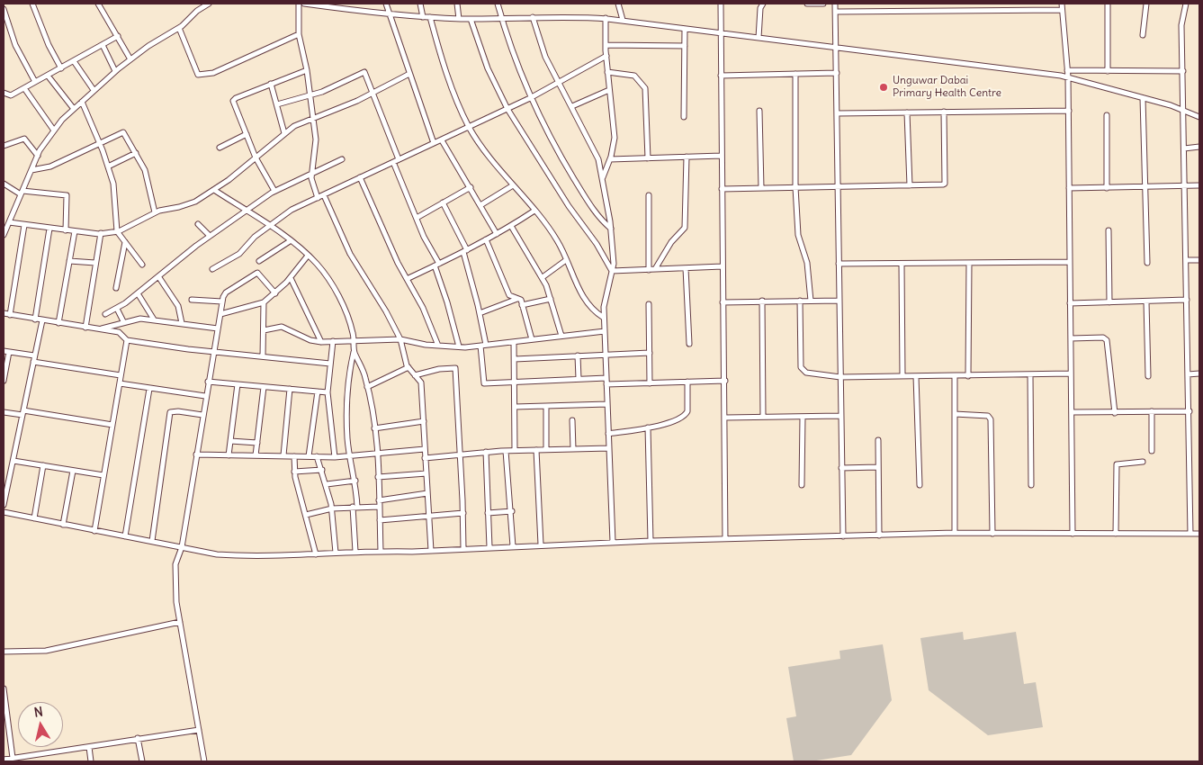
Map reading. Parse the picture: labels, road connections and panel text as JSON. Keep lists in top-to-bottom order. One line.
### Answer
{"places":["Unguwar Dabai Primary Health Centre"],"north":"top"}
